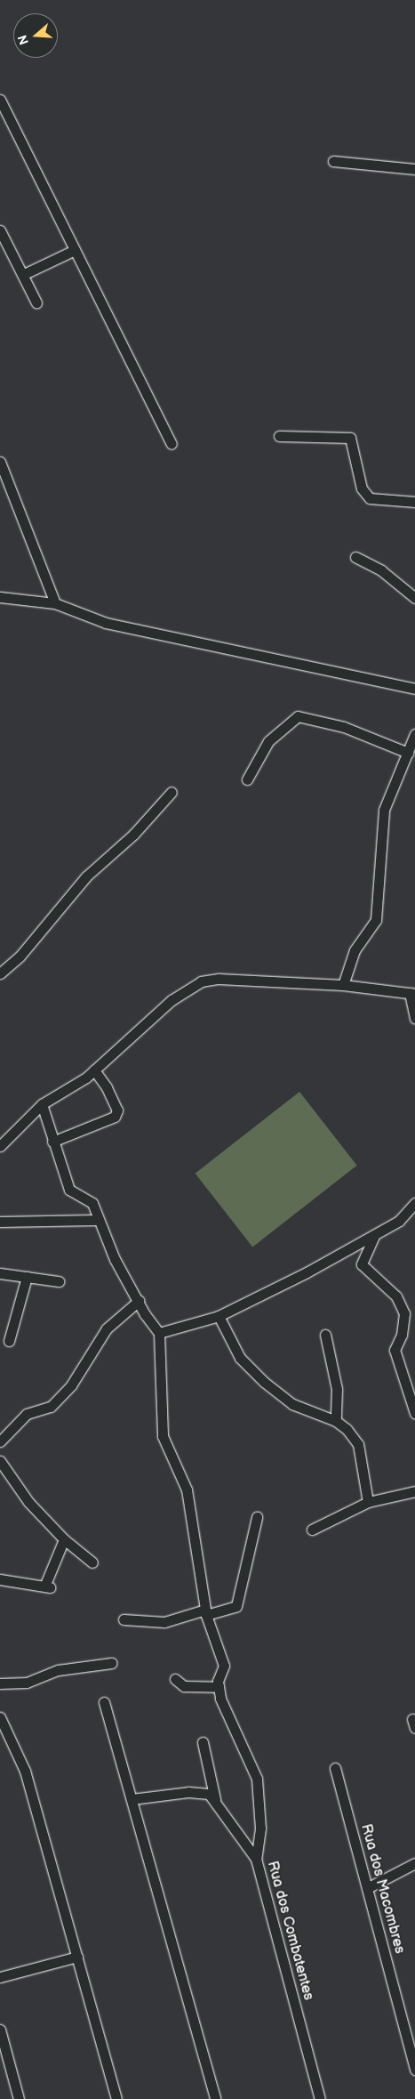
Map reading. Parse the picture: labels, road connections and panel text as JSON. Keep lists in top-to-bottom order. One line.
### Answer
{"streets":{"street":["Rua dos Macombres","Rua dos Combatentes"]},"north":"left"}
